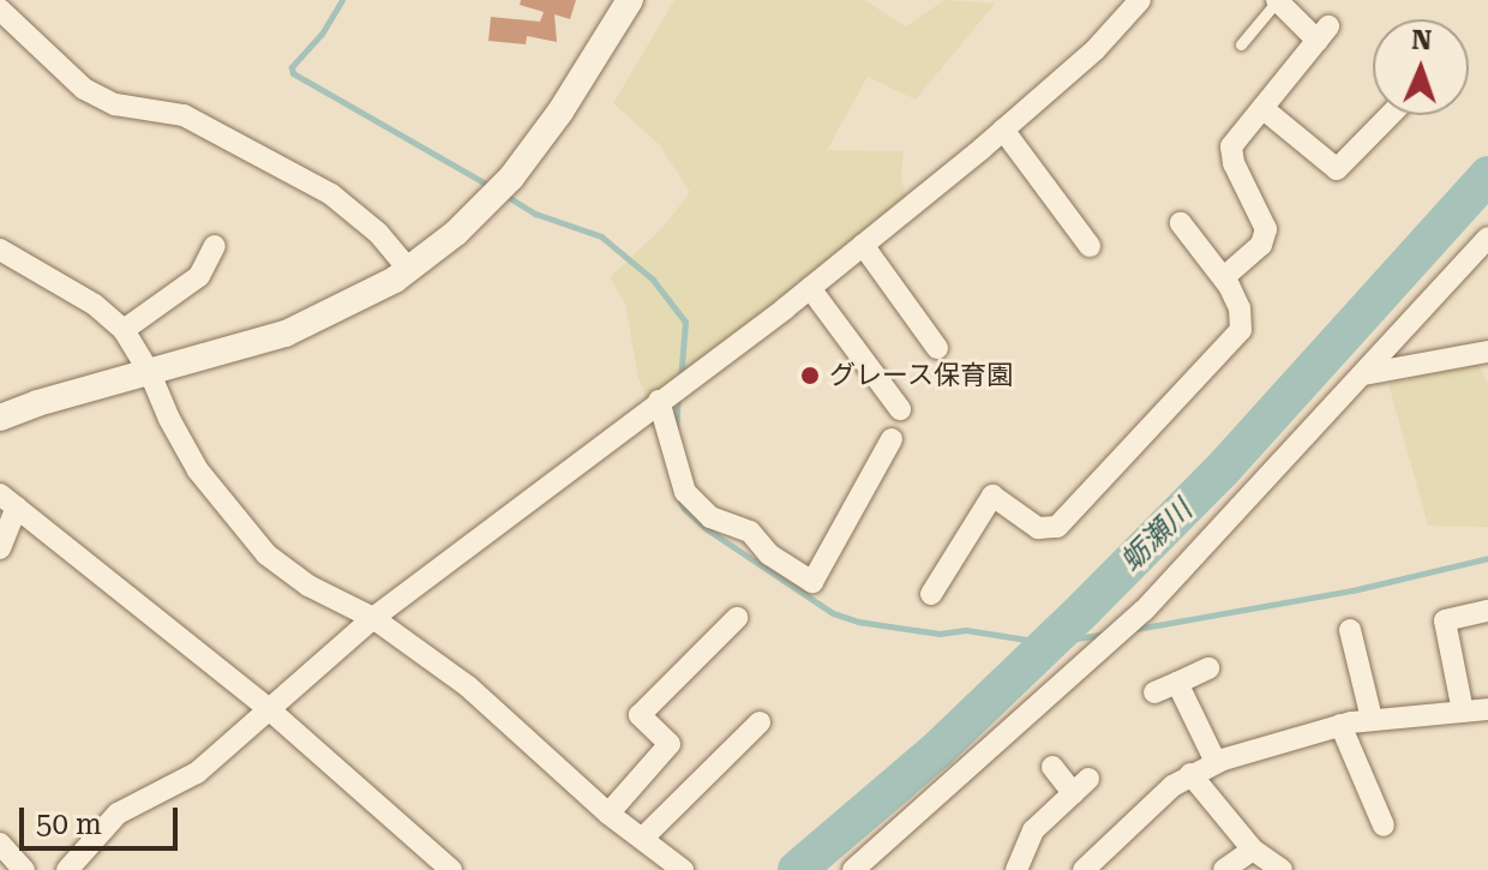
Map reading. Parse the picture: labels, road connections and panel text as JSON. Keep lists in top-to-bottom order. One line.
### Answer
{"water":["蛎瀬川"],"places":["グレース保育園"],"scale_bar":"50 m","north":"top"}
